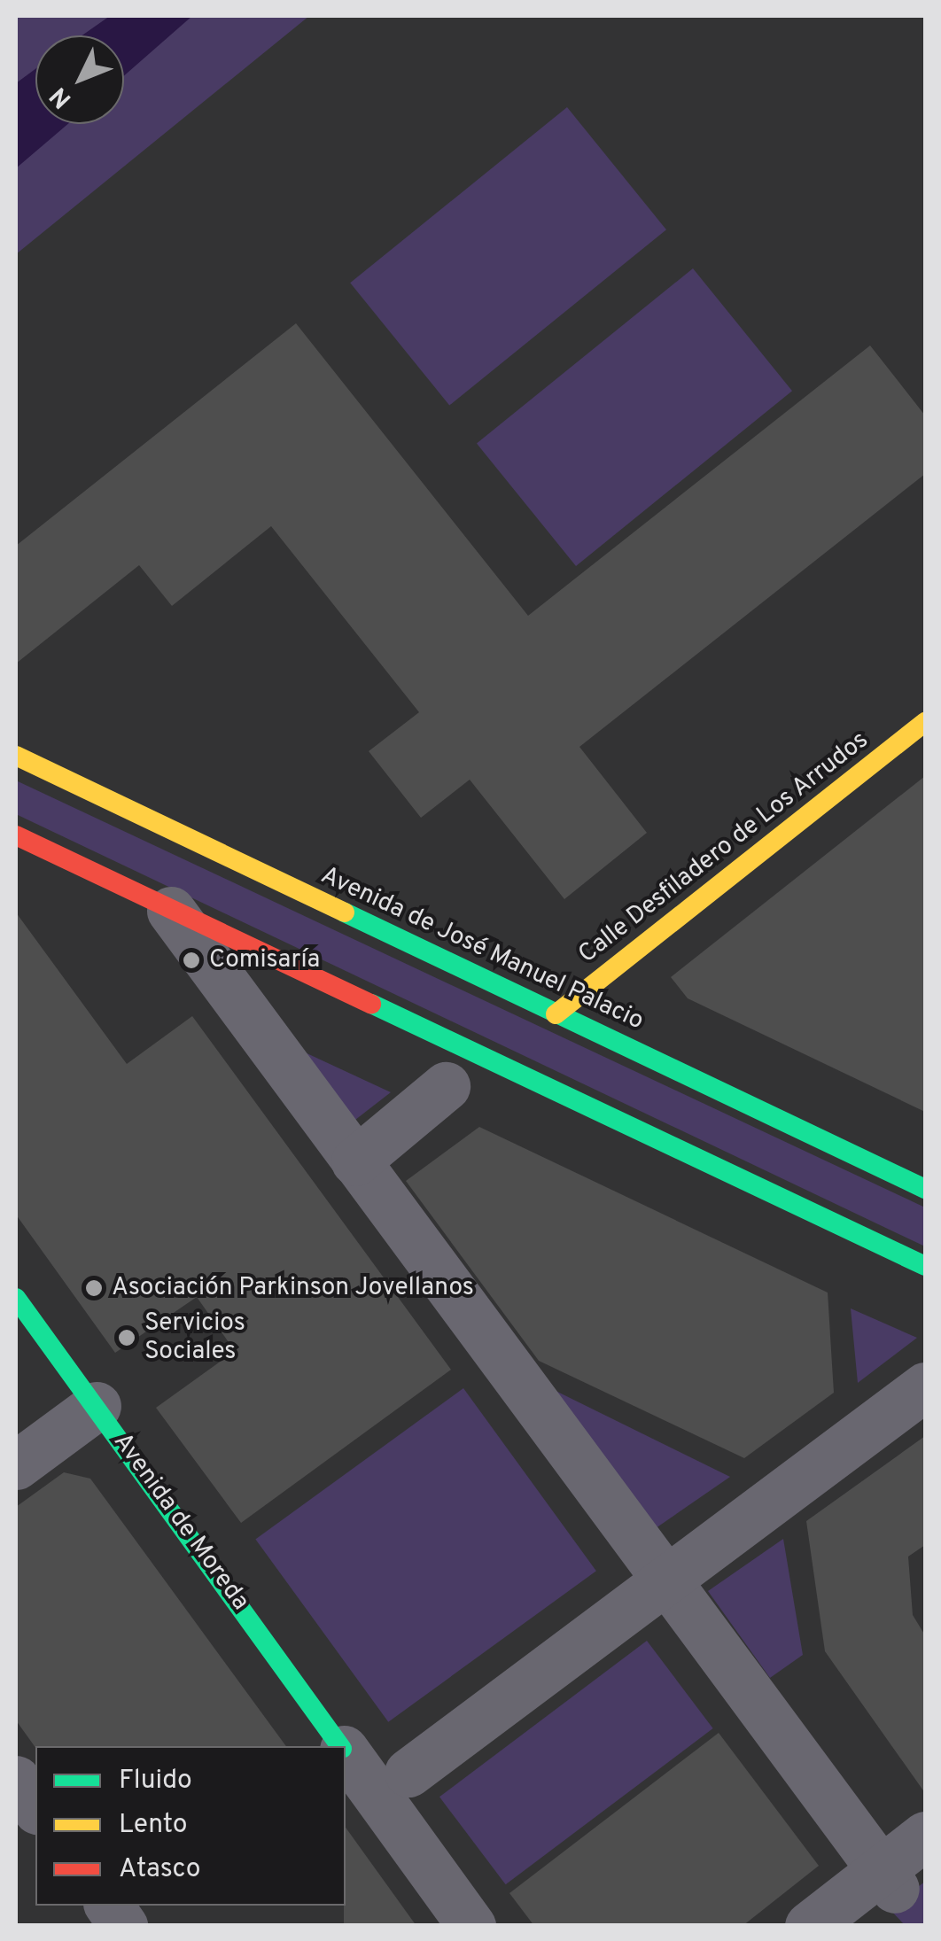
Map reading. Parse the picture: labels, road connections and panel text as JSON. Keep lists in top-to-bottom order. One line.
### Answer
{"streets":{"main road":["Calle Desfiladero de Los Arrudos","Avenida de José Manuel Palacio","Avenida de Moreda"]},"crossings":[["Calle Desfiladero de Los Arrudos","Avenida de José Manuel Palacio"]],"places":["Comisaría","Asociación Parkinson Jovellanos","Servicios Sociales"],"legend":["Fluido","Lento","Atasco"],"north":"bottom left"}
